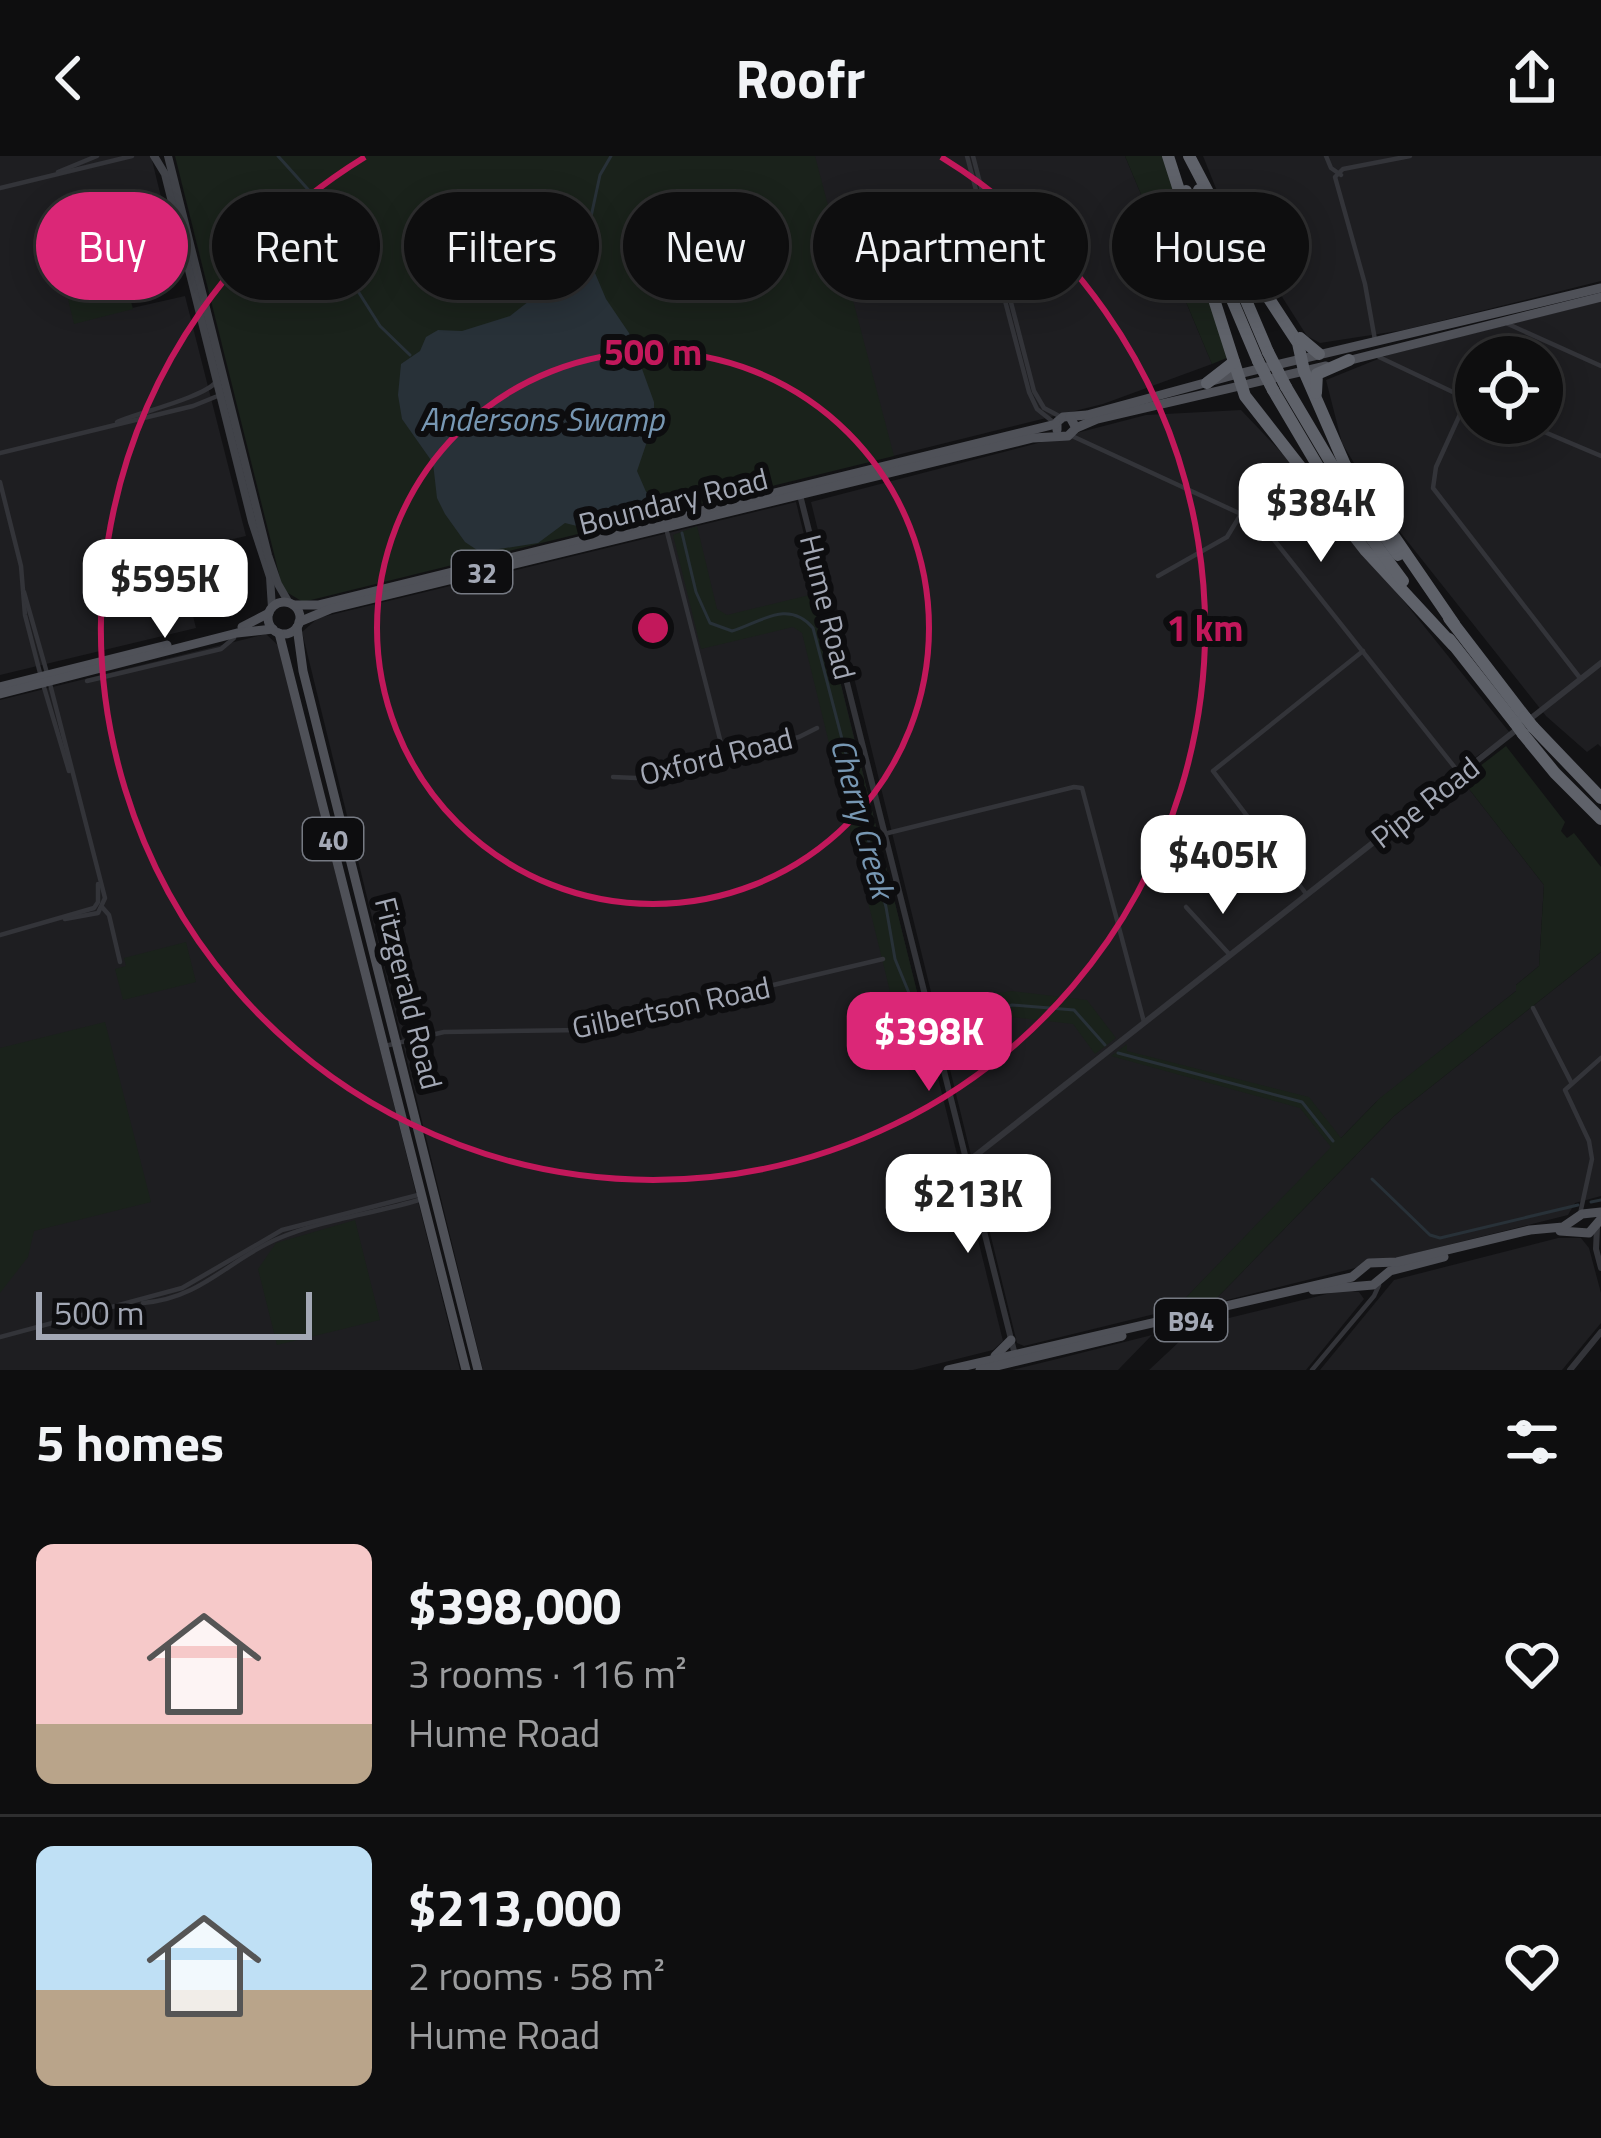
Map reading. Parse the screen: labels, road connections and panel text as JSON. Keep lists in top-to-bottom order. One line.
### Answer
{"streets":{"main road":["Boundary Road","32","40","Fitzgerald Road","B94"],"street":["Hume Road","Oxford Road","Pipe Road","Gilbertson Road"]},"crossings":[["Boundary Road","Hume Road"],["Boundary Road","40"],["Boundary Road","Fitzgerald Road"],["Hume Road","Pipe Road"],["Hume Road","B94"],["40","Fitzgerald Road"],["Fitzgerald Road","Gilbertson Road"]],"water":["Andersons Swamp","Cherry Creek"],"scale_bar":"500 m","page":{"header":"Roofr","chip":["Buy","Rent","Filters","New","Apartment","House"],"price":["$384K","$595K","$405K","$398K","$213K"],"scale":"500 m","heading":"5 homes","list":[{"name":"$398,000","note":"3 rooms · 116 m² · Hume Road"},{"name":"$213,000","note":"2 rooms · 58 m² · Hume Road"}]},"rings":["500 m","1 km"]}
